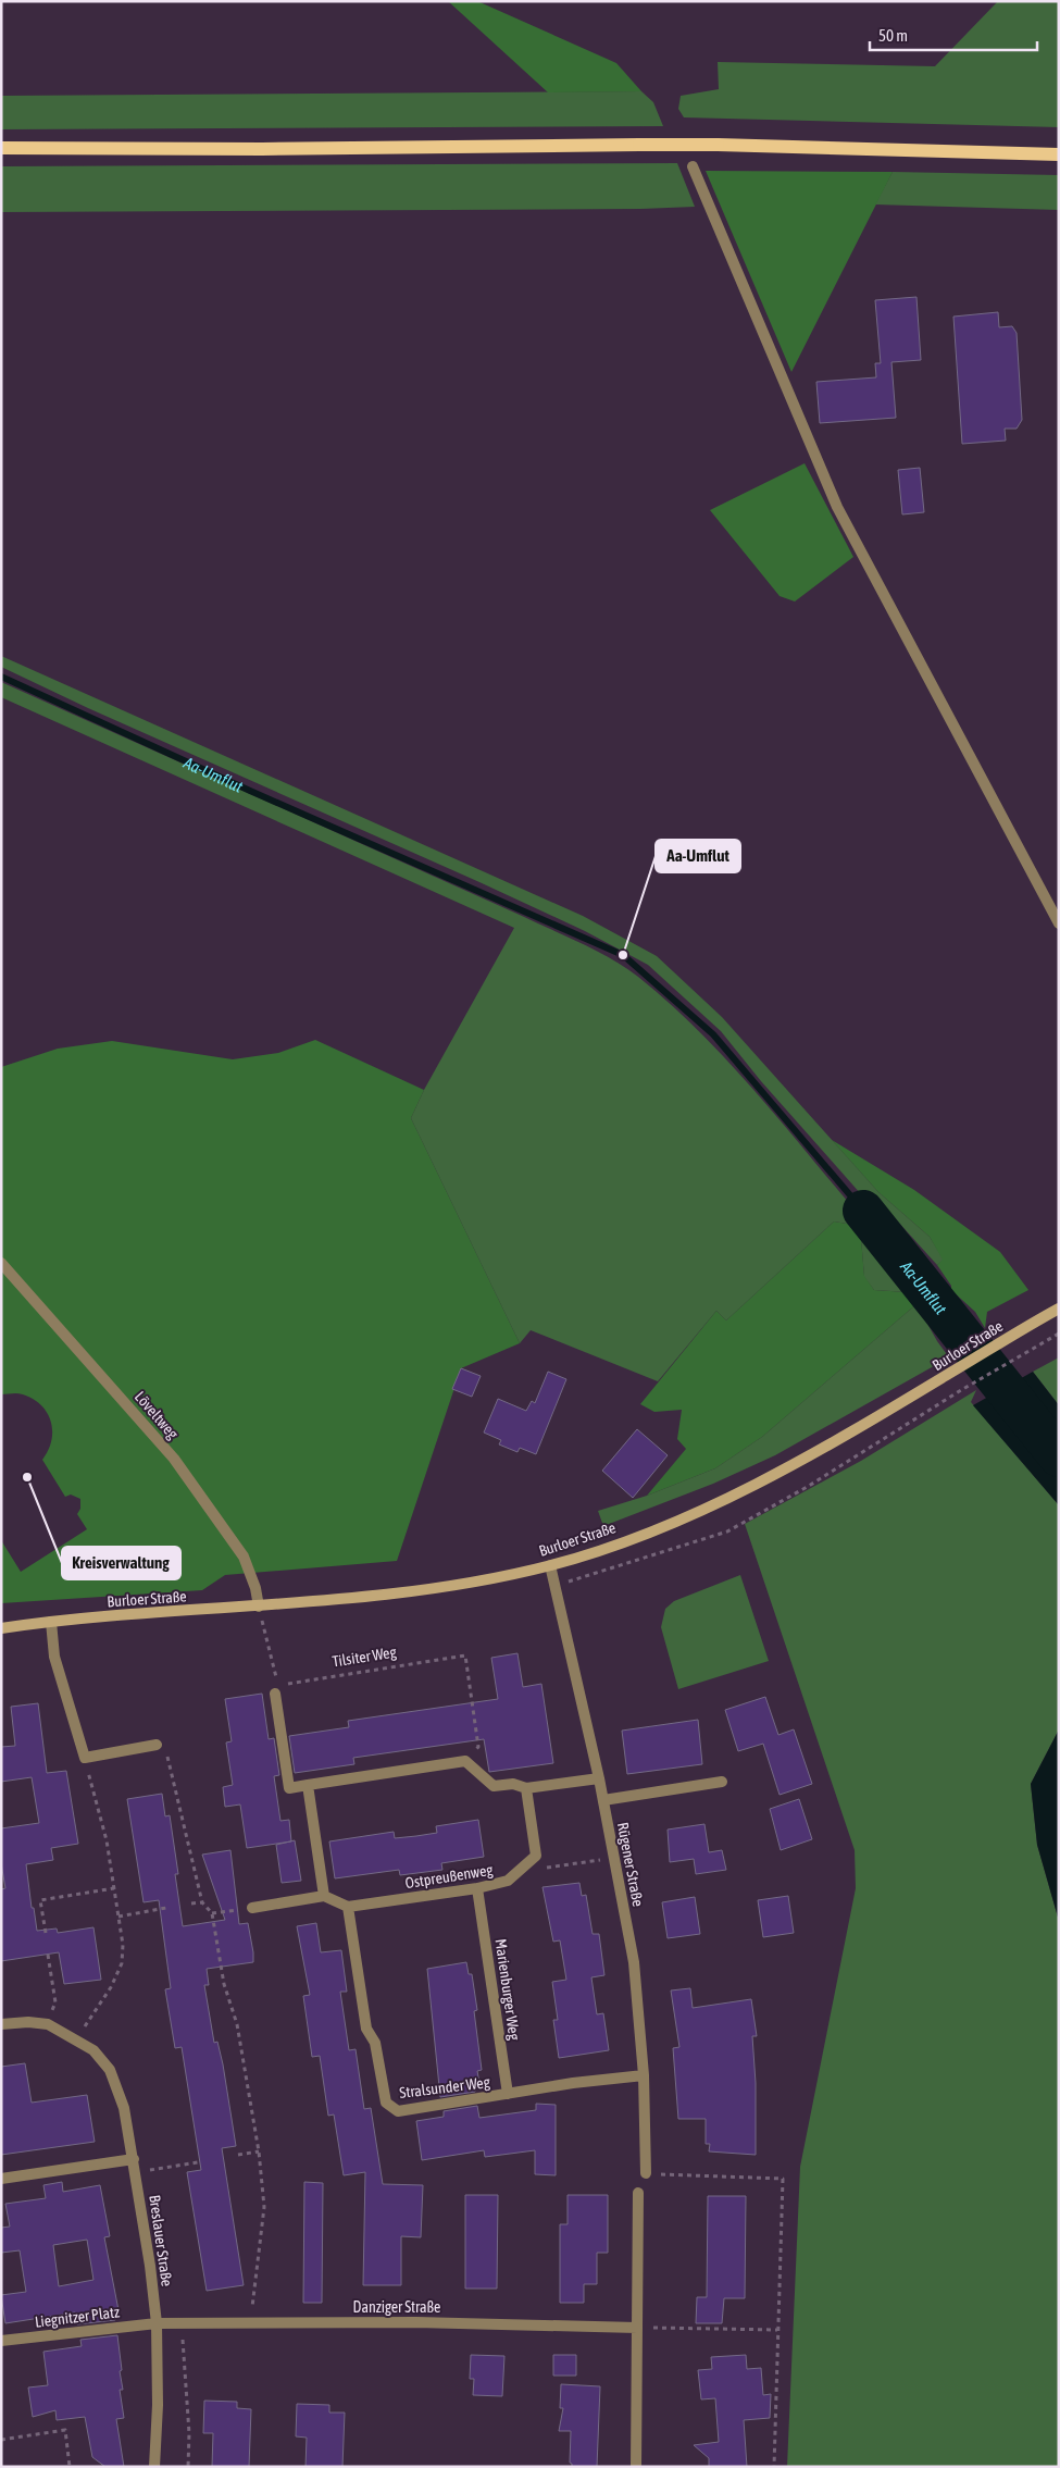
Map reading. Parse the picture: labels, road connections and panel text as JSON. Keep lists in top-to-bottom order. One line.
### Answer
{"streets":{"main road":["Burloer Straße"],"street":["Löveltweg","Rügener Straße","Ostpreußenweg","Marienburger Weg","Stralsunder Weg","Breslauer Straße","Danziger Straße","Liegnitzer Platz"],"path":["Tilsiter Weg"]},"crossings":[["Burloer Straße","Löveltweg"],["Burloer Straße","Rügener Straße"],["Rügener Straße","Stralsunder Weg"],["Ostpreußenweg","Marienburger Weg"],["Ostpreußenweg","Stralsunder Weg"],["Marienburger Weg","Stralsunder Weg"],["Breslauer Straße","Danziger Straße"],["Breslauer Straße","Liegnitzer Platz"],["Danziger Straße","Liegnitzer Platz"]],"water":["Aa-Umflut"],"places":["Aa-Umflut","Kreisverwaltung"],"scale_bar":"50 m"}
